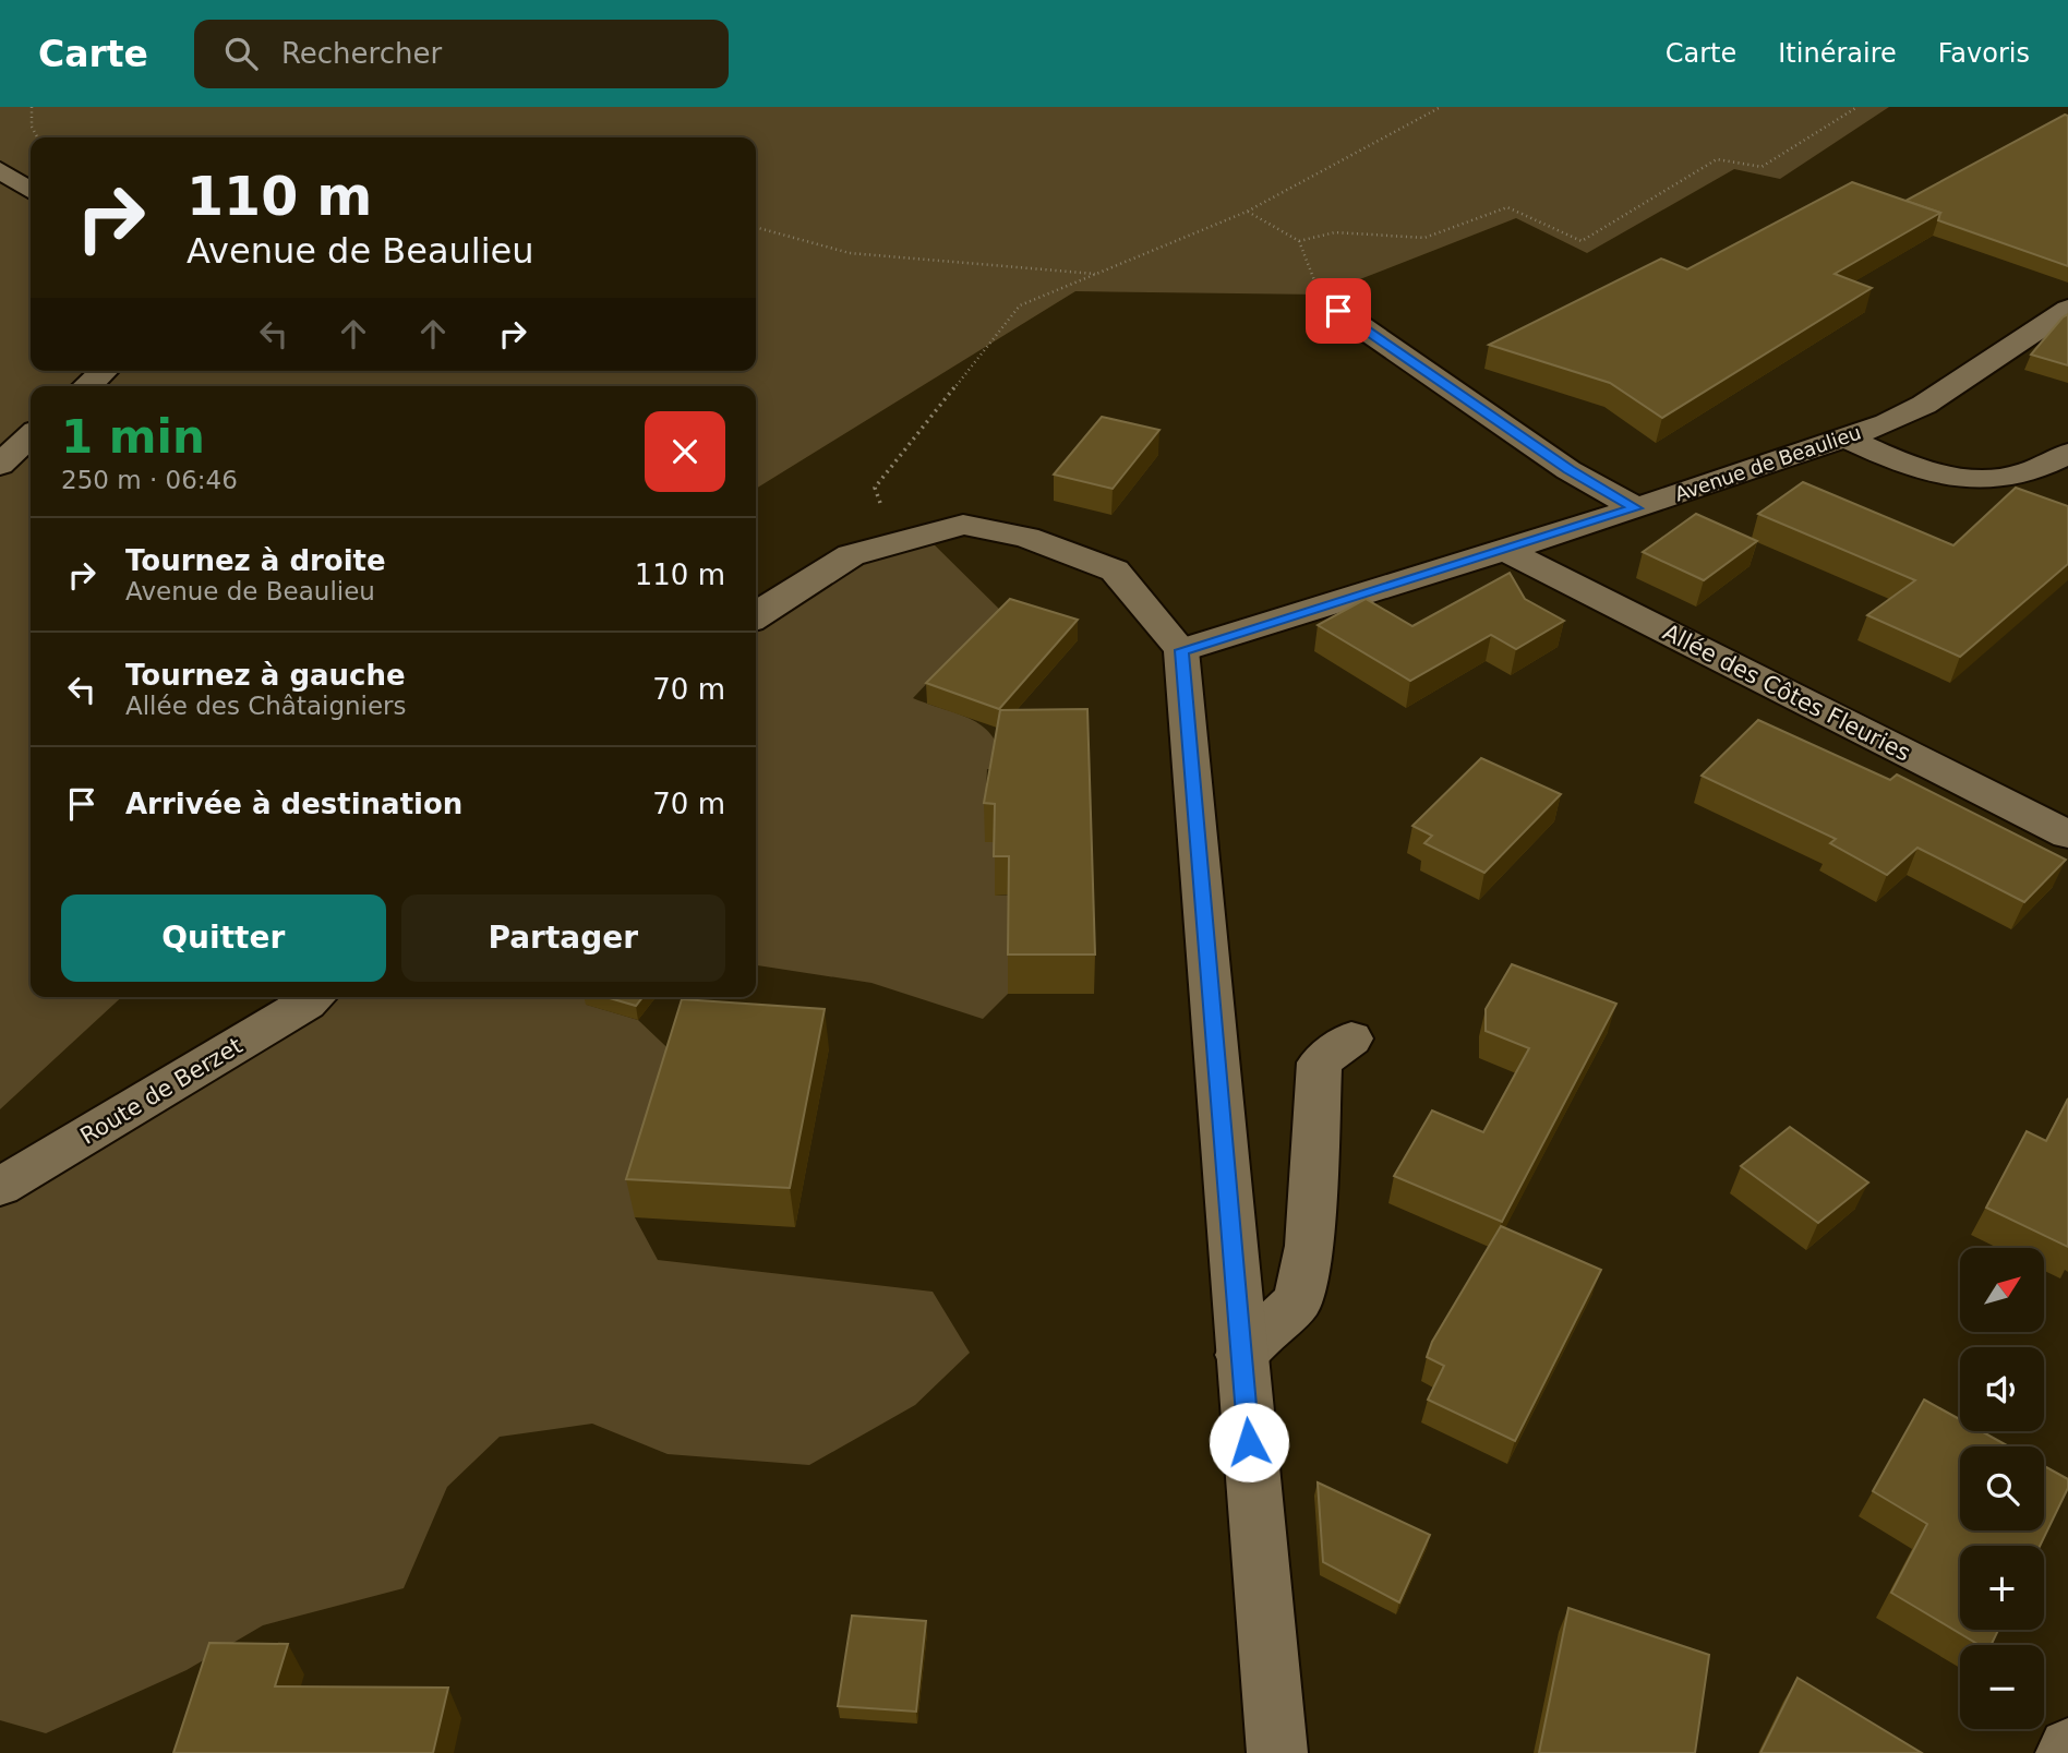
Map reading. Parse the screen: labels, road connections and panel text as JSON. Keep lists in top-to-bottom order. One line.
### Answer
{"streets":{"street":["Avenue de Beaulieu","Allée des Côtes Fleuries","Route de Berzet"]},"crossings":[["Avenue de Beaulieu","Allée des Côtes Fleuries"]],"north":"top right","page":{"header":"Carte","search":"Rechercher","nav":["Carte","Itinéraire","Favoris"],"turn":["110 m","Avenue de Beaulieu"],"heading":["1 min","250 m · 06:46"],"list":[{"name":"Tournez à droite","note":"Avenue de Beaulieu","value":"110 m"},{"name":"Tournez à gauche","note":"Allée des Châtaigniers","value":"70 m"},{"name":"Arrivée à destination","value":"70 m"}],"buttons":["Quitter","Partager"],"map_buttons":["+","−"]}}
